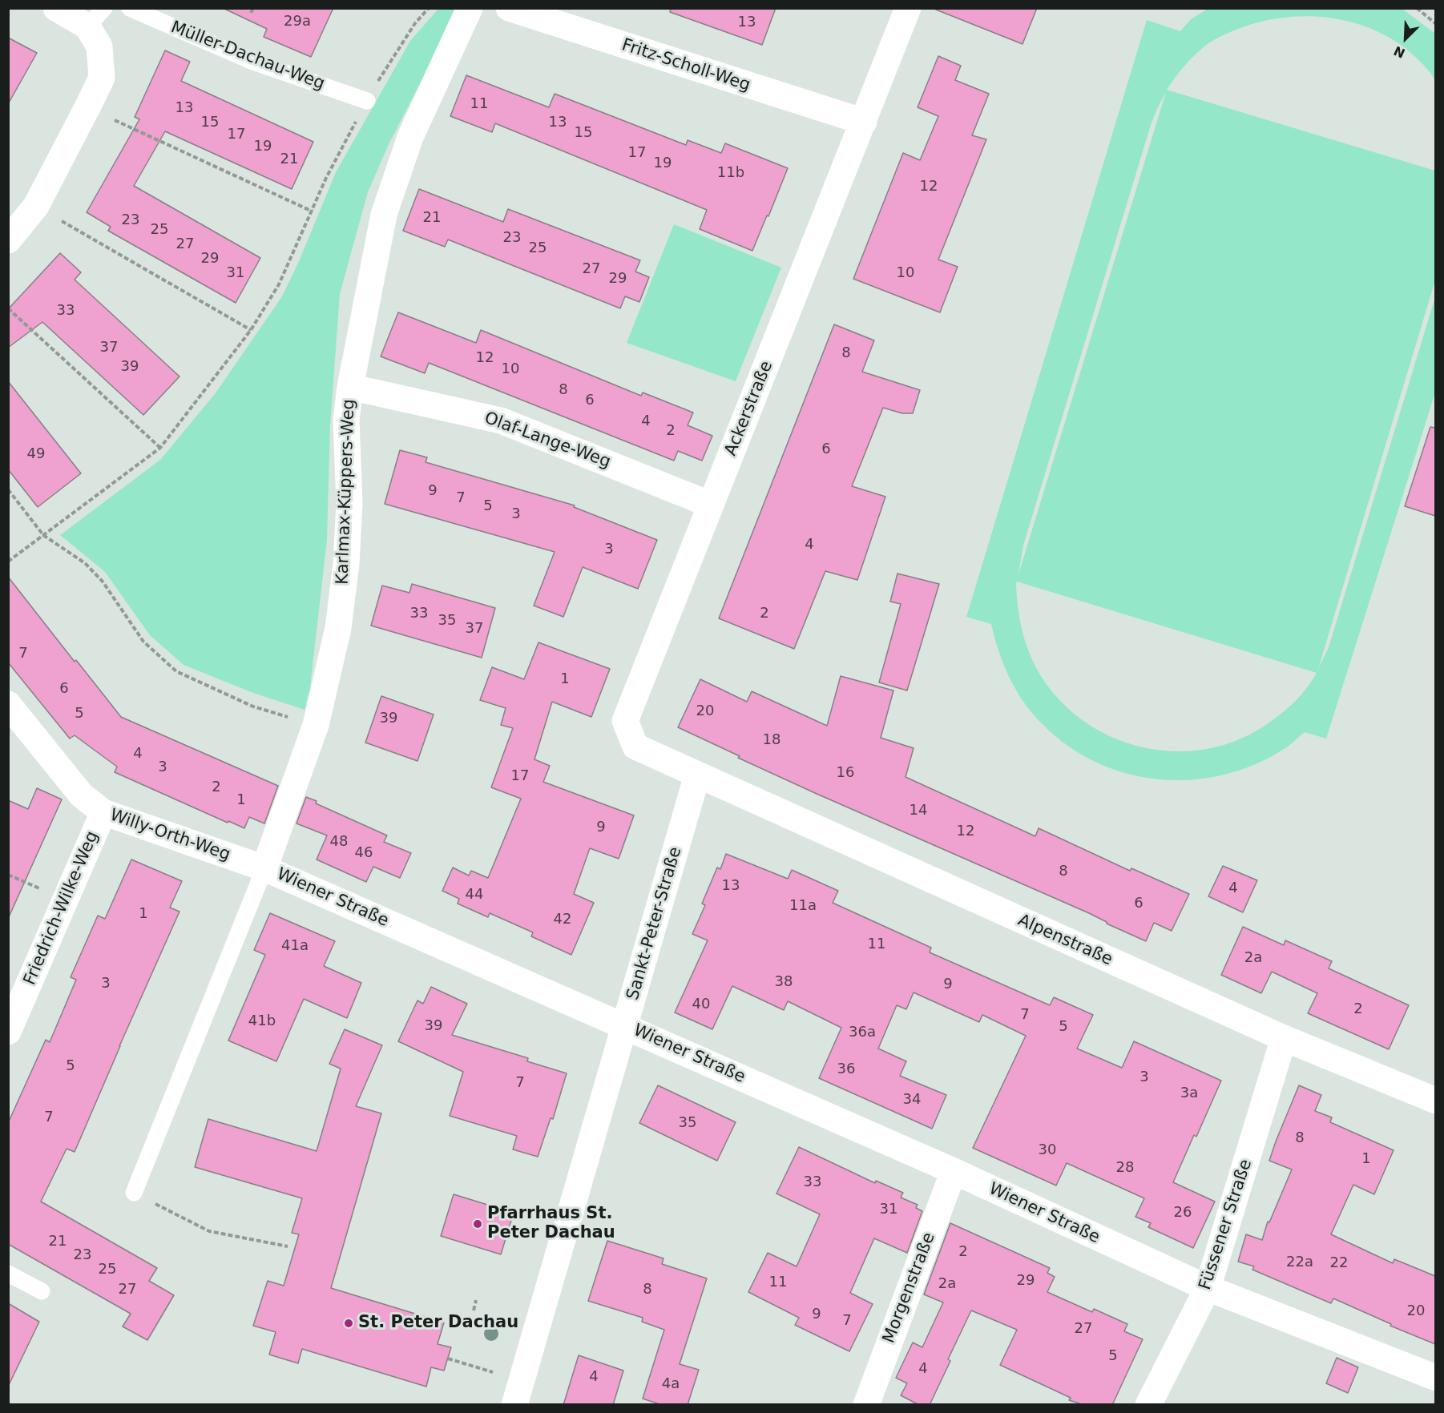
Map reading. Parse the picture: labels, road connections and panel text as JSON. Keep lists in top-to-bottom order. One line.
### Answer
{"streets":{"street":["Fritz-Scholl-Weg","Ackerstraße","Olaf-Lange-Weg","Karlmax-Küppers-Weg","Willy-Orth-Weg","Wiener Straße","Friedrich-Wilke-Weg","Sankt-Peter-Straße","Alpenstraße","Füssener Straße","Morgenstraße"],"lane":["Müller-Dachau-Weg"]},"crossings":[["Fritz-Scholl-Weg","Ackerstraße"],["Ackerstraße","Olaf-Lange-Weg"],["Ackerstraße","Sankt-Peter-Straße"],["Ackerstraße","Alpenstraße"],["Olaf-Lange-Weg","Karlmax-Küppers-Weg"],["Karlmax-Küppers-Weg","Willy-Orth-Weg"],["Karlmax-Küppers-Weg","Wiener Straße"],["Willy-Orth-Weg","Wiener Straße"],["Willy-Orth-Weg","Friedrich-Wilke-Weg"],["Wiener Straße","Sankt-Peter-Straße"],["Wiener Straße","Füssener Straße"],["Wiener Straße","Morgenstraße"],["Sankt-Peter-Straße","Alpenstraße"],["Alpenstraße","Füssener Straße"]],"places":["Pfarrhaus St. Peter Dachau","St. Peter Dachau"],"house_numbers":["29a","13","11","13","15","13","15","17","19","17","21","19","11b","12","21","23","25","23","27","25","29","27","31","10","29","33","37","8","12","39","10","8","6","4","2","6","49","9","7","5","3","4","3","33","2","35","37","7","1","6","20","5","39","18","4","3","16","17","2","1","14","9","12","48","46","8","13","4","44","6","11a","1","42","11","41a","2a","38","3","9","40","2","7","41b","39","5","36a","5","36","3","7","3a","34","7","35","8","30","1","28","33","31","26","21","2","23","22a","22","25","29","11","2a","27","8","20","9","7","27","5","4","4","4a"],"north":"bottom left"}
